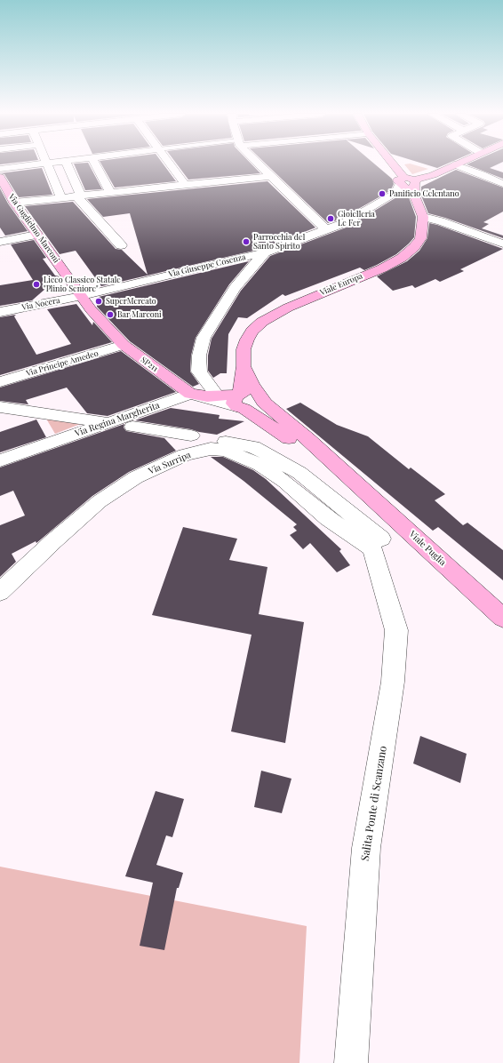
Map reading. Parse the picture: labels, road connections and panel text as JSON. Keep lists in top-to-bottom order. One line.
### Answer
{"streets":{"main road":["Via Guglielmo Marconi","Viale Europa","SP211","Viale Puglia"],"street":["Via Giuseppe Cosenza","Via Nocera","Via Principe Amedeo","Via Regina Margherita","Via Surripa","Salita Ponte di Scanzano"]},"crossings":[["Via Guglielmo Marconi","Via Giuseppe Cosenza"],["Via Guglielmo Marconi","Via Nocera"],["Via Guglielmo Marconi","SP211"],["Via Giuseppe Cosenza","Via Nocera"],["Via Giuseppe Cosenza","SP211"],["Viale Europa","Viale Puglia"],["Via Nocera","SP211"],["Via Principe Amedeo","SP211"],["SP211","Via Regina Margherita"],["Via Surripa","Salita Ponte di Scanzano"]],"places":["Panificio Celentano","Gioielleria Le Fer","Parrocchia del Santo Spirito","Liceo Classico Statale \"Plinio Seniore\"","SuperMercato","Bar Marconi"]}
